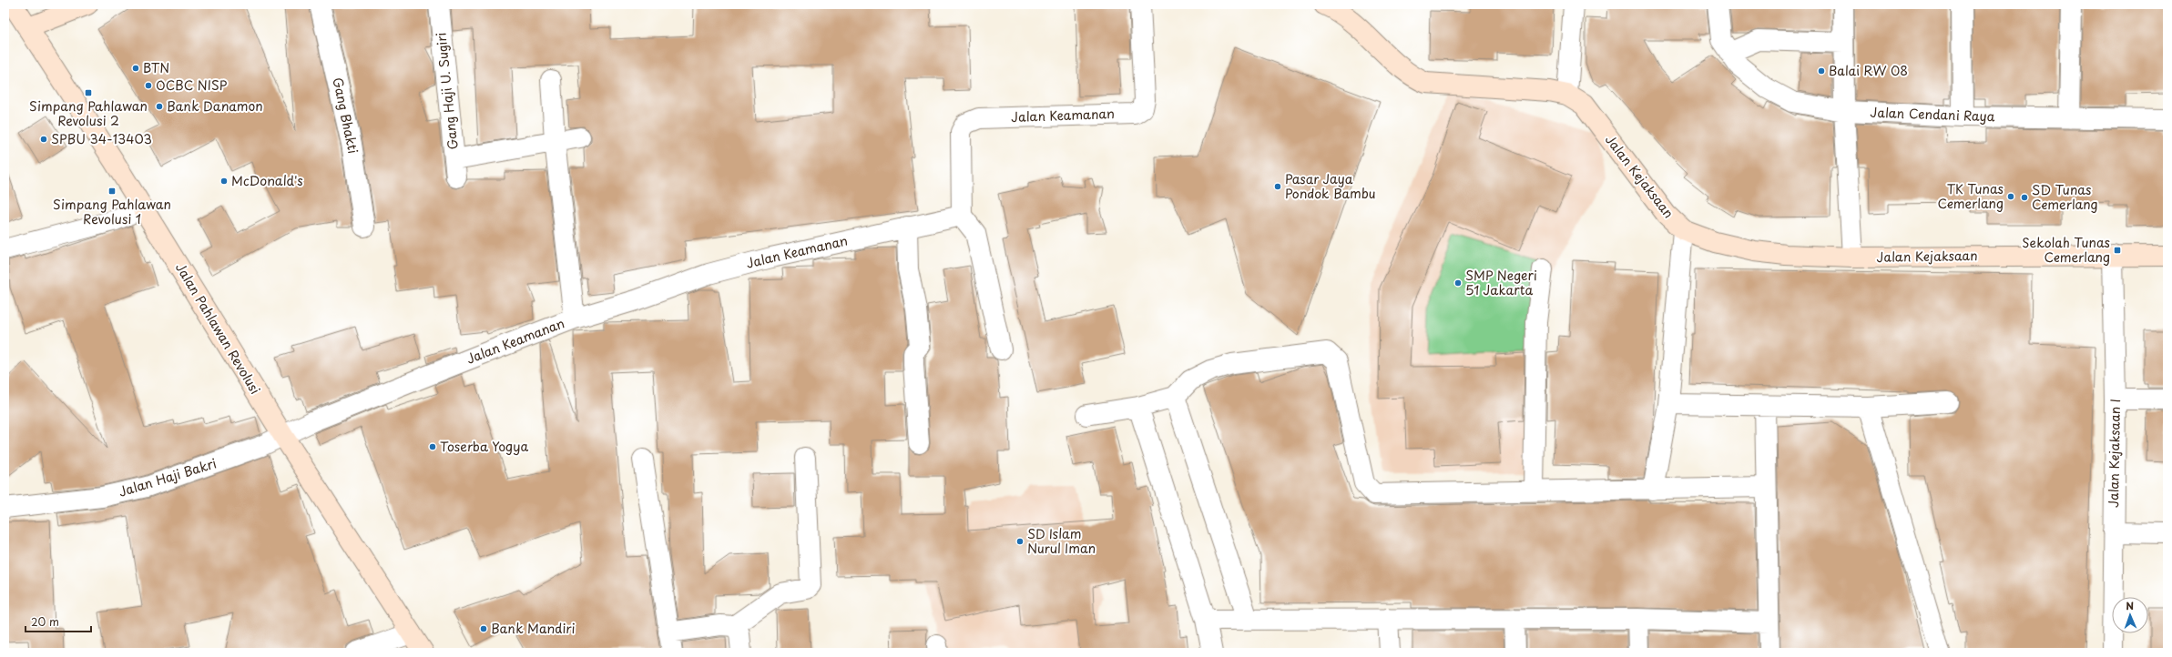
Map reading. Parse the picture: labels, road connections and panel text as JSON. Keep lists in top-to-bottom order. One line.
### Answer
{"streets":{"street":["Gang Haji U. Sugiri","Jalan Cendani Raya","Gang Bhakti","Jalan Keamanan","Jalan Kejaksaan","Jalan Pahlawan Revolusi","Jalan Kejaksaan I","Jalan Haji Bakri"]},"crossings":[["Jalan Keamanan","Jalan Pahlawan Revolusi"],["Jalan Keamanan","Jalan Haji Bakri"],["Jalan Kejaksaan","Jalan Kejaksaan I"],["Jalan Pahlawan Revolusi","Jalan Haji Bakri"]],"places":{"other":["BTN","Balai RW 08","OCBC NISP","Bank Danamon","SPBU 34-13403","McDonald's","Pasar Jaya Pondok Bambu","TK Tunas Cemerlang","SD Tunas Cemerlang","SMP Negeri 51 Jakarta","Toserba Yogya","SD Islam Nurul Iman","Bank Mandiri"],"transit":["Simpang Pahlawan Revolusi 2","Simpang Pahlawan Revolusi 1","Sekolah Tunas Cemerlang"]},"scale_bar":"20 m","north":"top"}
